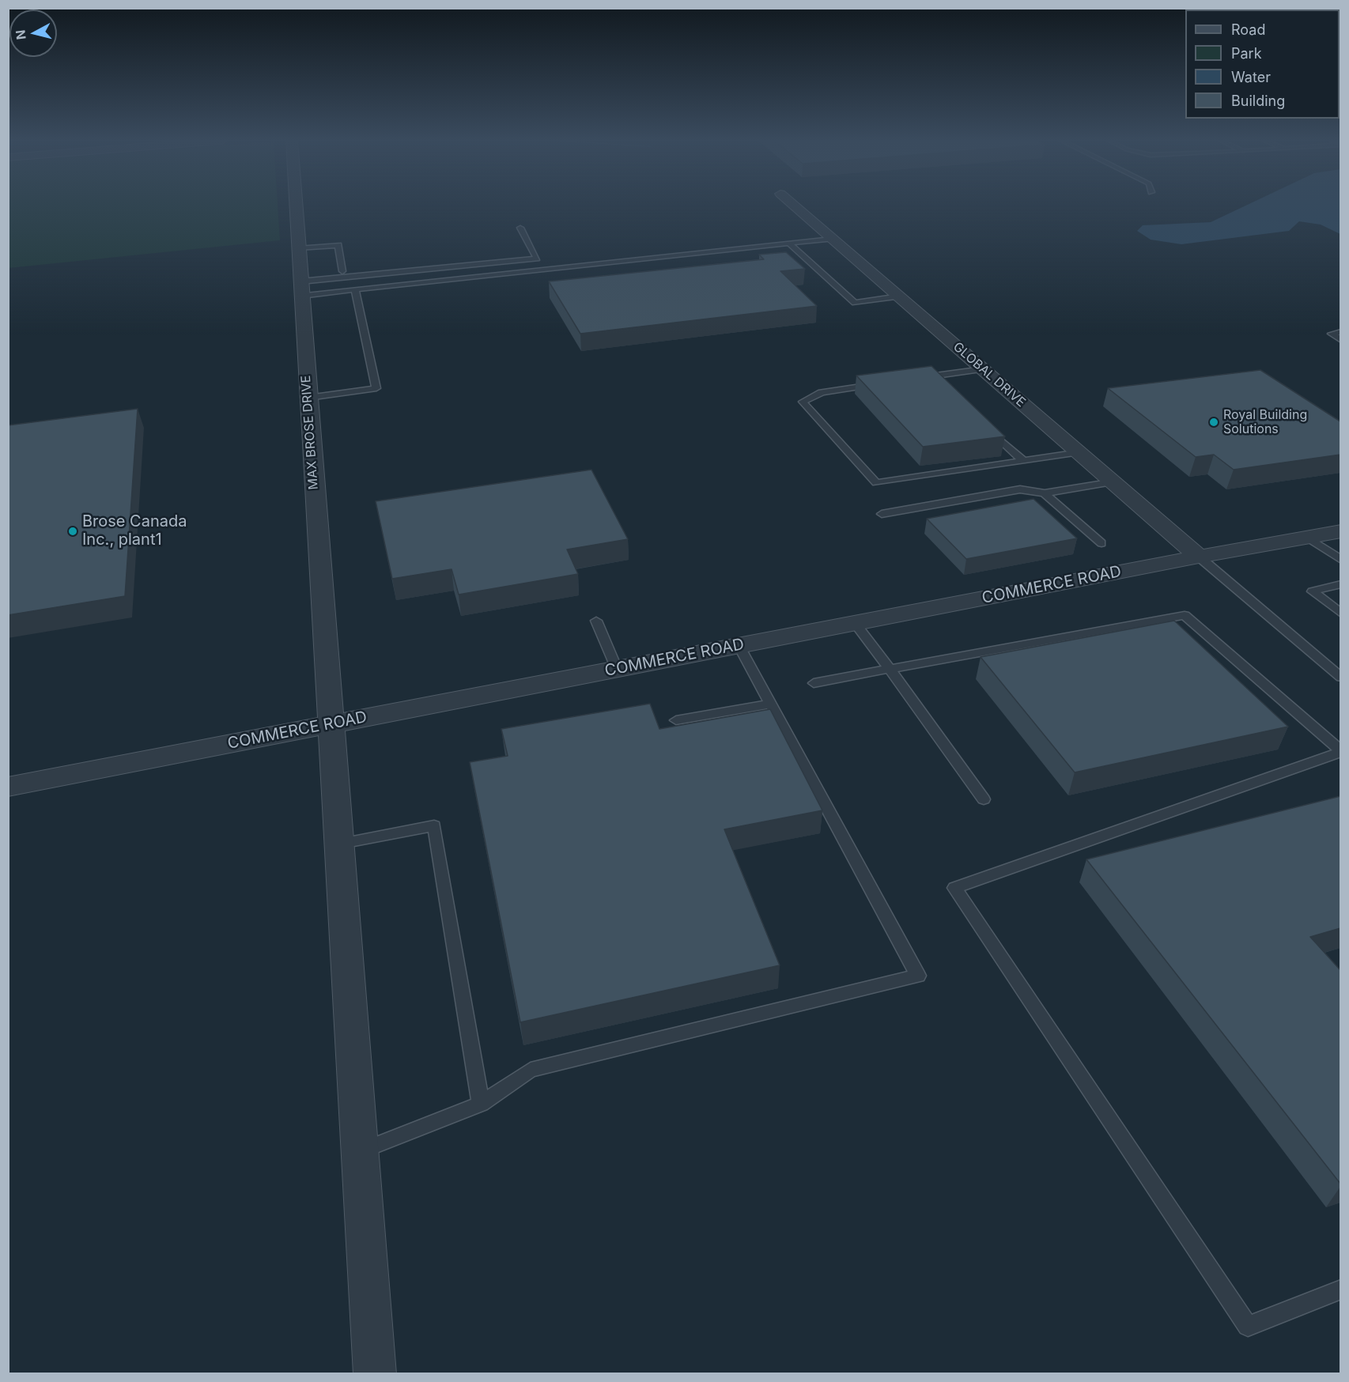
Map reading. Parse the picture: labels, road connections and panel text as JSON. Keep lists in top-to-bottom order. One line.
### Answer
{"streets":{"street":["GLOBAL DRIVE","MAX BROSE DRIVE","COMMERCE ROAD"]},"crossings":[["GLOBAL DRIVE","COMMERCE ROAD"],["MAX BROSE DRIVE","COMMERCE ROAD"]],"places":["Royal Building Solutions","Brose Canada Inc., plant1"],"legend":["Road","Park","Water","Building"],"north":"left"}
